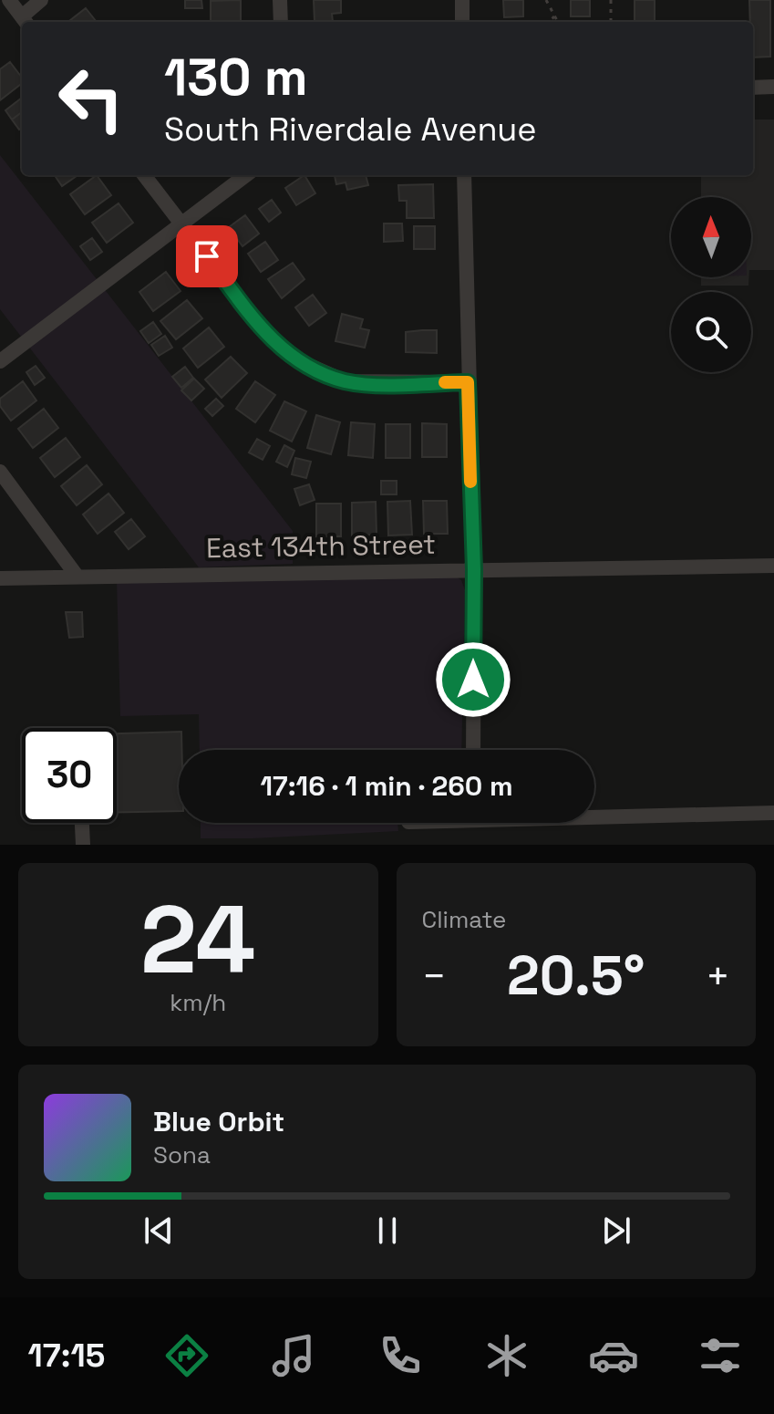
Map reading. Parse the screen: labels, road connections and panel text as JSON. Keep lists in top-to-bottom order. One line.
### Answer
{"streets":{"street":["East 134th Street"]},"north":"top","page":{"turn":["130 m","South Riverdale Avenue"],"limit":"30","trip":"17:16 · 1 min · 260 m","tile":[["24","km/h"],"Climate"],"heat":["−","20.5°","+"],"song":["Blue Orbit","Sona"],"tabs":"17:15"}}
